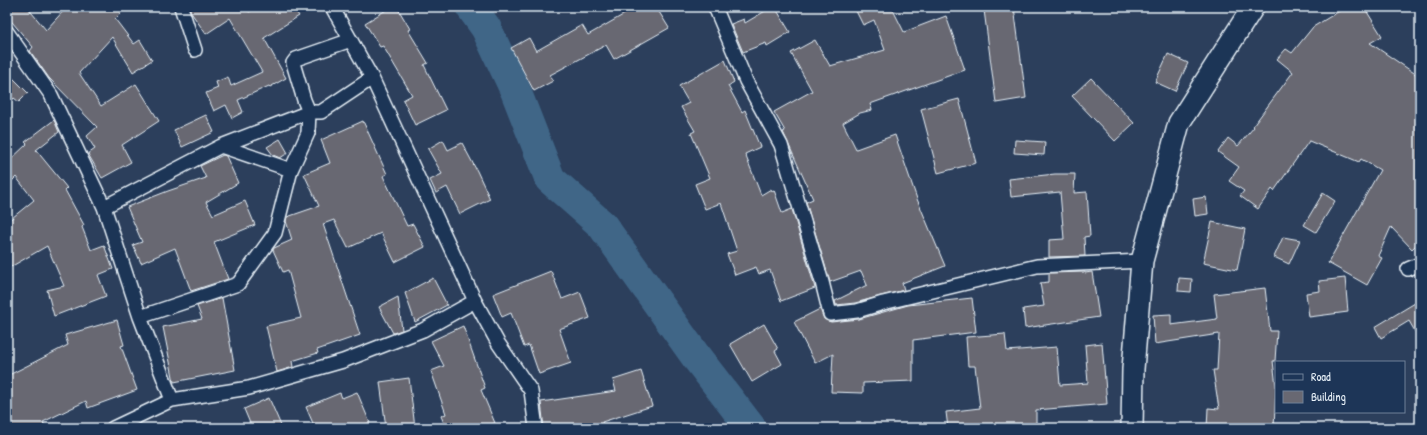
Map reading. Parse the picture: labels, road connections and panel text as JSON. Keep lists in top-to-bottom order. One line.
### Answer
{"legend":["Road","Building"]}
